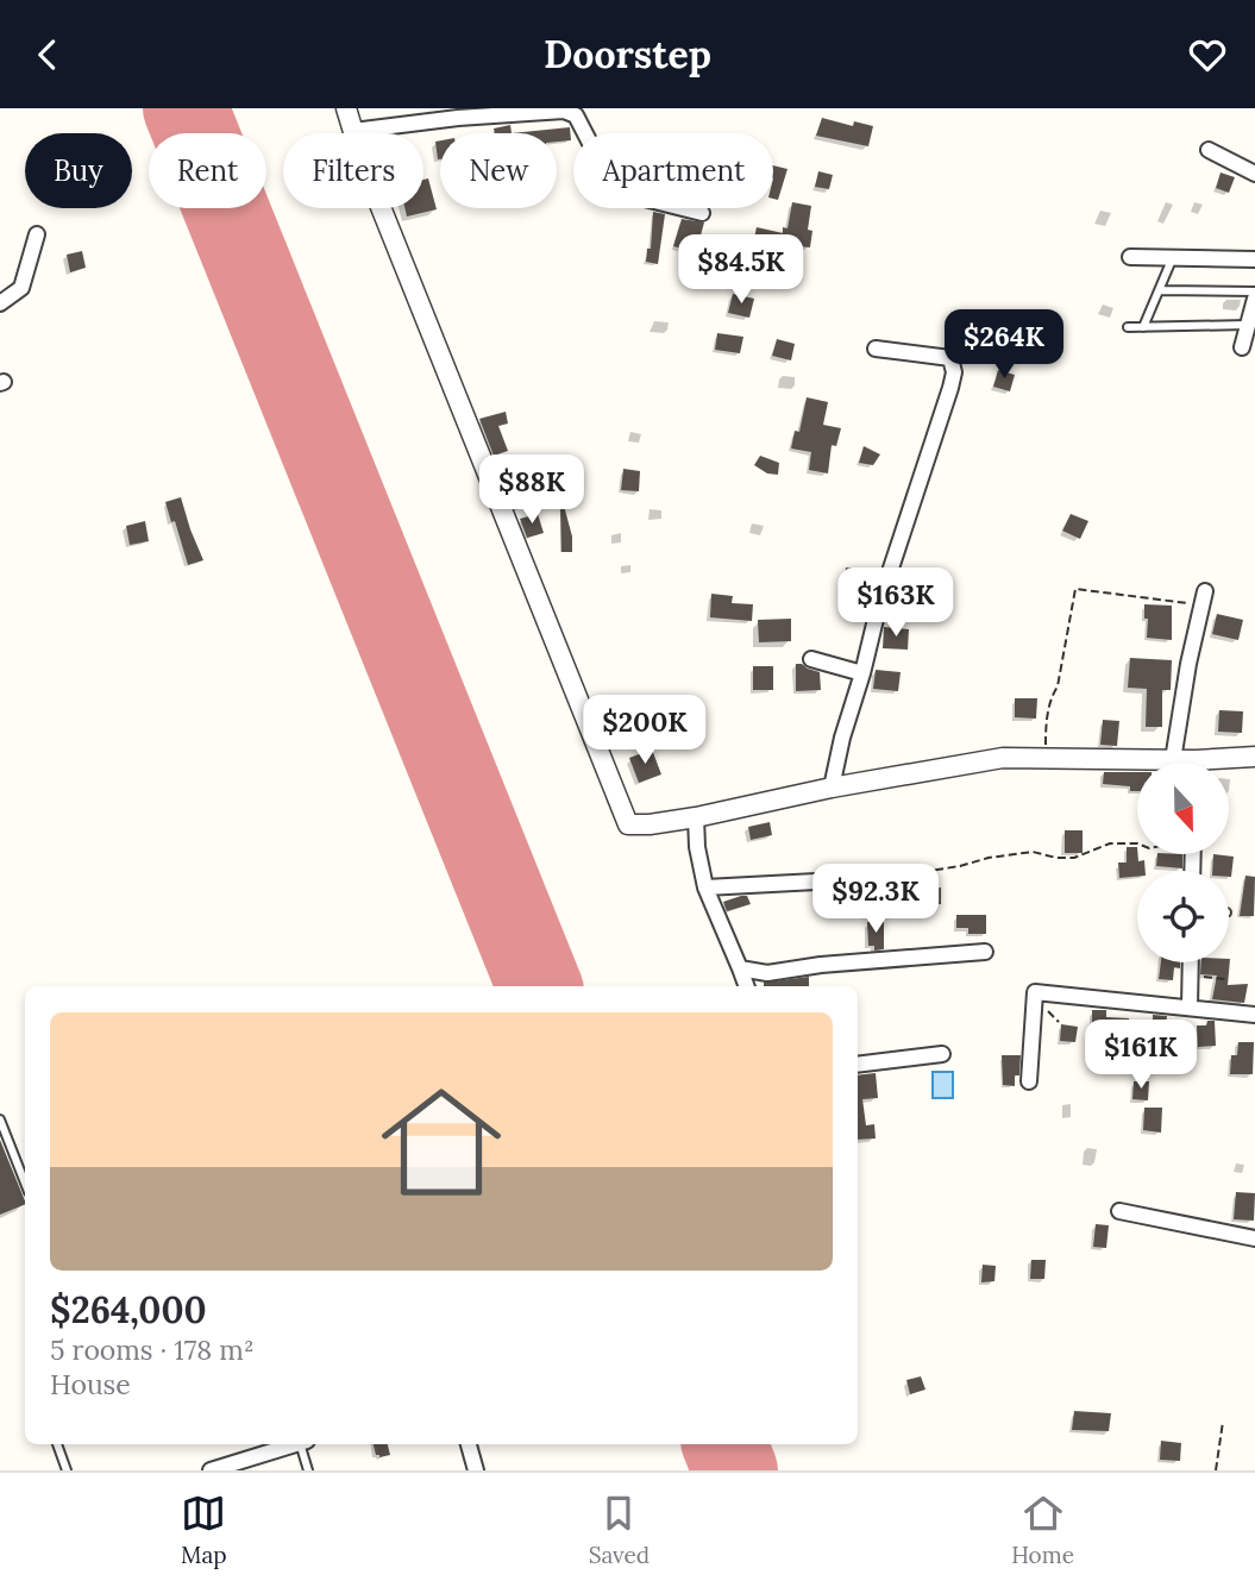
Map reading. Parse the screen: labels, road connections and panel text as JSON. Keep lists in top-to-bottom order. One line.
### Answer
{"north":"bottom","page":{"header":"Doorstep","chip":["Buy","Rent","Filters","New","Apartment"],"price":["$84.5K","$264K","$88K","$163K","$200K","$92.3K","$161K"],"list":[{"name":"$264,000","note":"5 rooms · 178 m² · House"}],"tabs":["Map","Saved","Home"]}}
